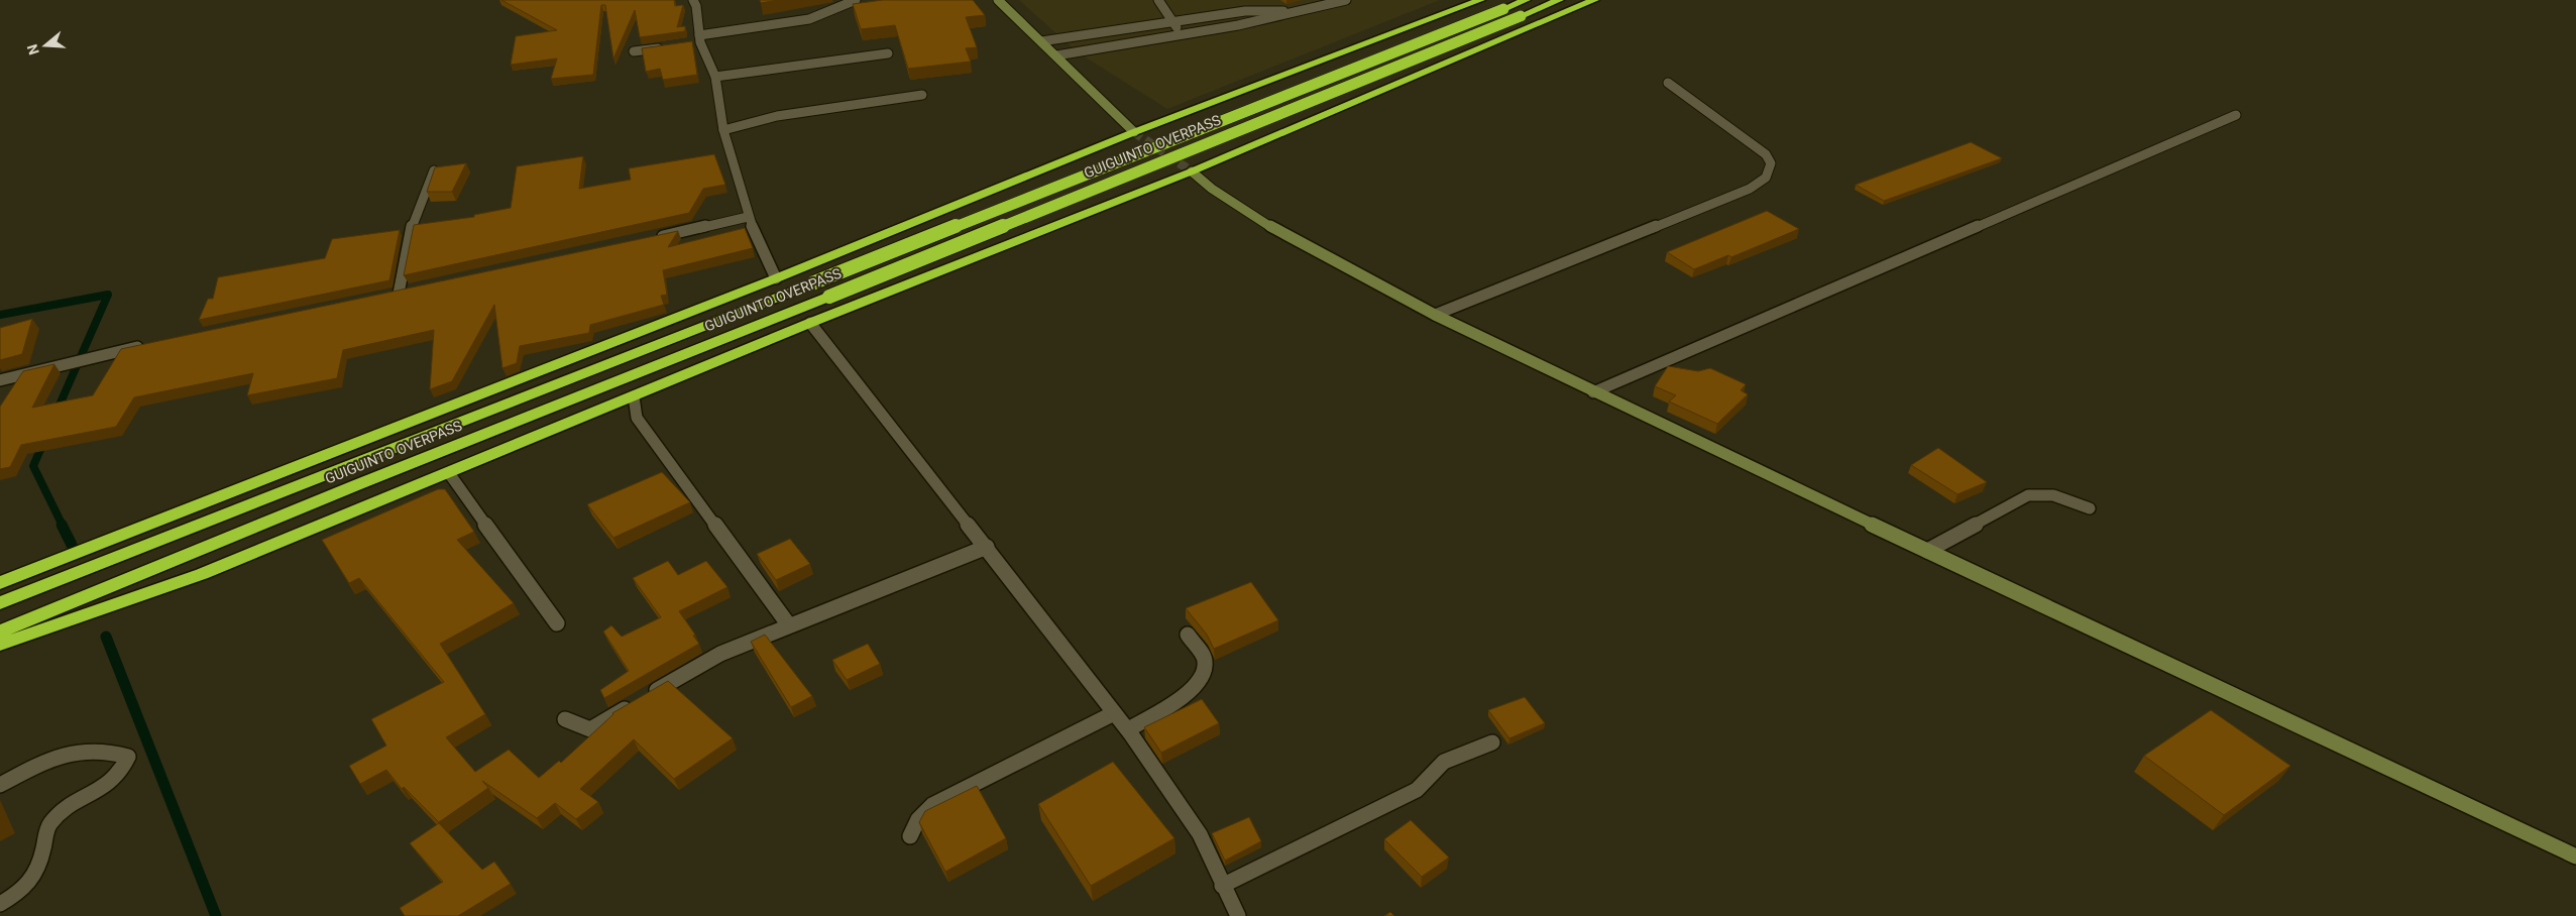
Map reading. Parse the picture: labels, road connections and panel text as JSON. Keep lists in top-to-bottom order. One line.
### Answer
{"streets":{"highway":["GUIGUINTO OVERPASS"]},"north":"left"}
